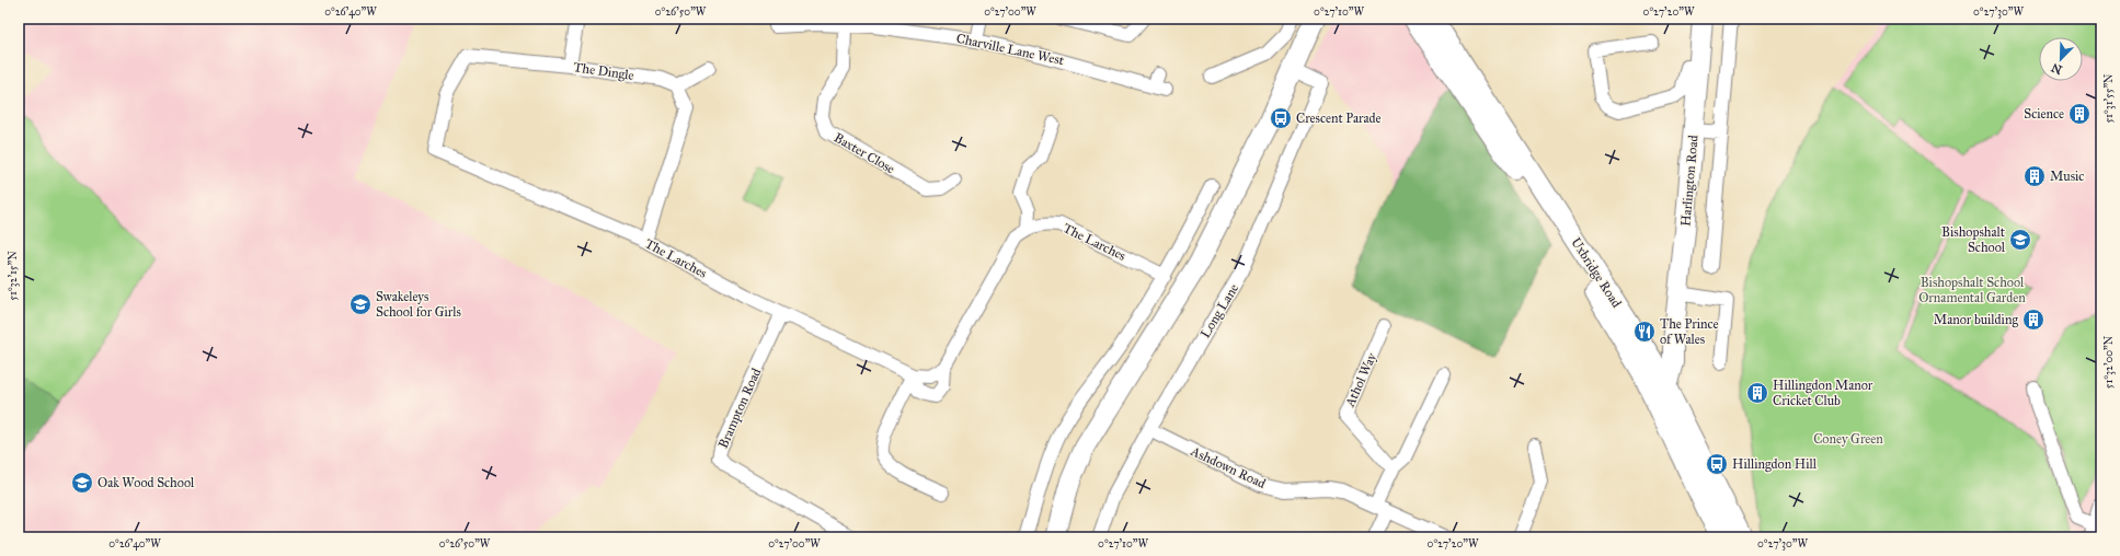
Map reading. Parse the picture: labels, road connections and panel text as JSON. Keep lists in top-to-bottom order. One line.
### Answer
{"streets":{"main road":["Harlington Road","Uxbridge Road"],"street":["Charville Lane West","The Dingle","Baxter Close","The Larches","Long Lane","Athol Way","Brampton Road","Ashdown Road"]},"crossings":[["Charville Lane West","Baxter Close"],["The Dingle","The Larches"],["Harlington Road","Uxbridge Road"],["The Larches","Brampton Road"],["Long Lane","Ashdown Road"]],"parks":["Bishopshalt School Ornamental Garden","Coney Green"],"places":{"building":["Science","Music","Manor building","Hillingdon Manor Cricket Club"],"bus stop":["Crescent Parade","Hillingdon Hill"],"school or university":["Bishopshalt School","Swakeleys School for Girls","Oak Wood School"],"restaurant":["The Prince of Wales"]},"north":"bottom left","coordinates":["0°26'40\"W","0°26'50\"W","0°27'00\"W","0°27'10\"W","0°27'20\"W","0°27'30\"W","51°31'55\"N","51°32'15\"N","51°32'00\"N"]}
